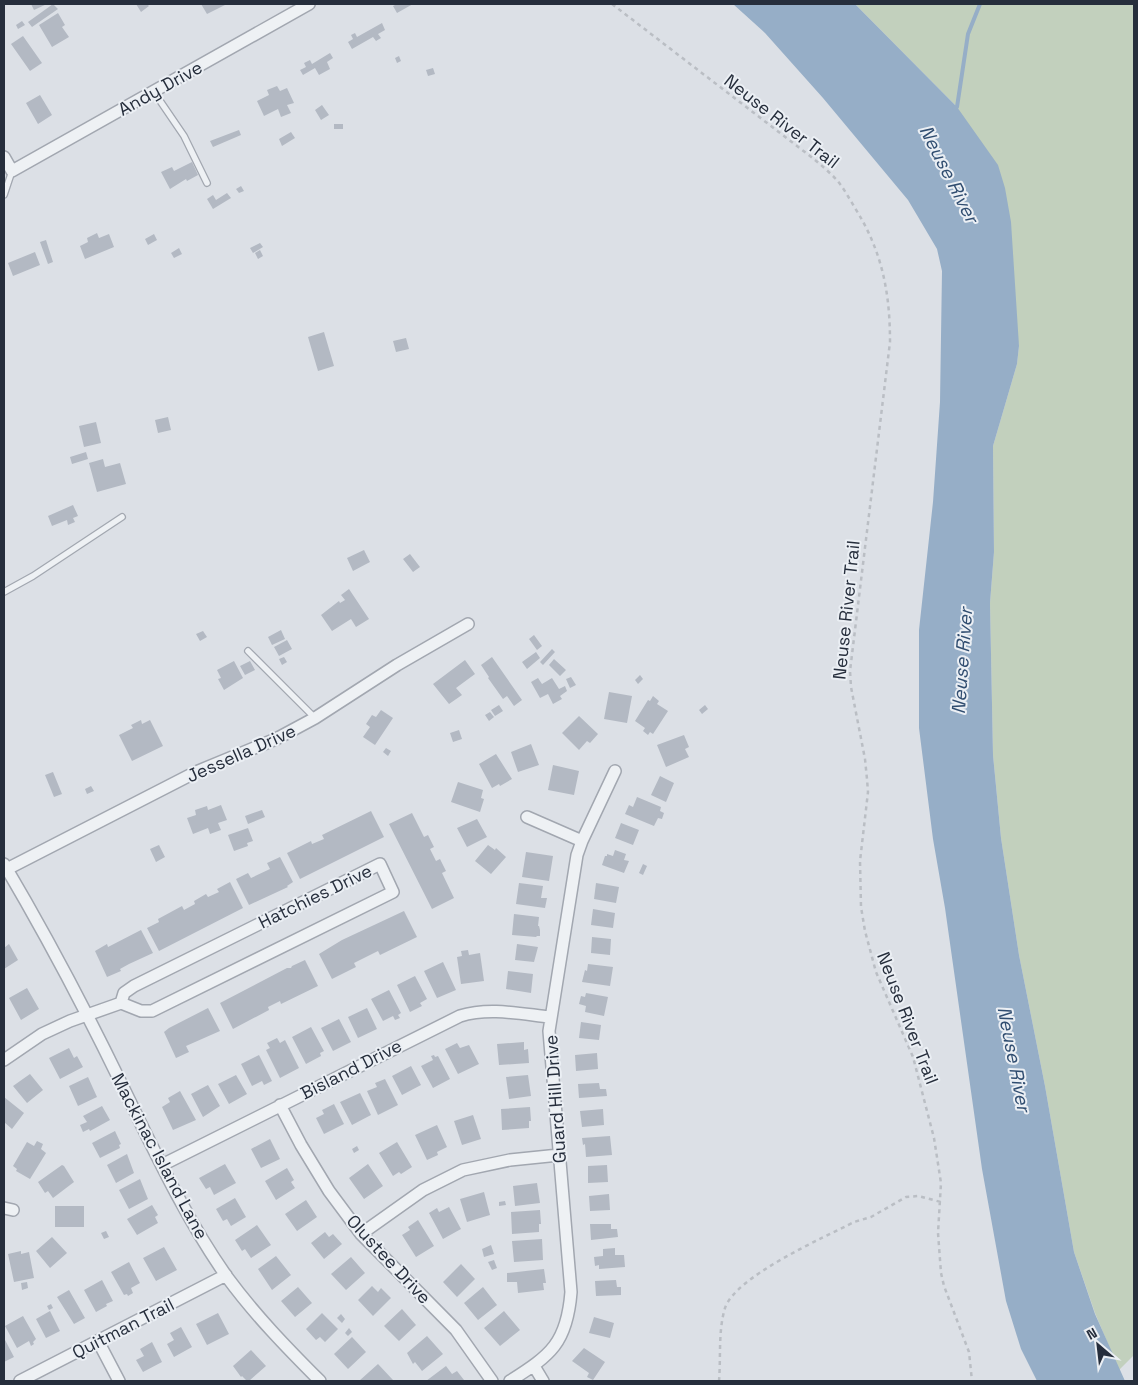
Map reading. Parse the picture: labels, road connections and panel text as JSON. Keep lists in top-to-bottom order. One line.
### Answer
{"streets":{"street":["Andy Drive","Jessella Drive","Hatchies Drive","Bisland Drive","Guard Hill Drive","Mackinac Island Lane","Olustee Drive","Quitman Trail"],"path":["Neuse River Trail"]},"crossings":[["Jessella Drive","Mackinac Island Lane"],["Bisland Drive","Guard Hill Drive"],["Bisland Drive","Mackinac Island Lane"],["Bisland Drive","Olustee Drive"],["Mackinac Island Lane","Quitman Trail"]],"water":["Neuse River"],"north":"top left"}
